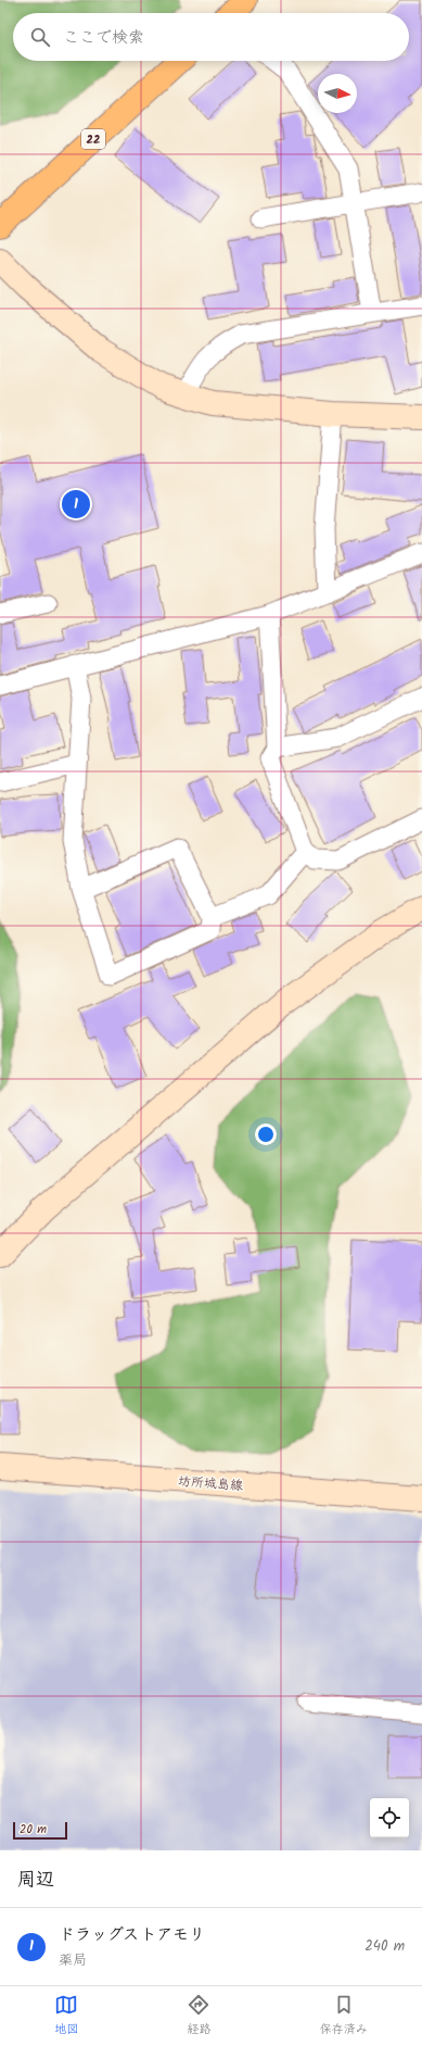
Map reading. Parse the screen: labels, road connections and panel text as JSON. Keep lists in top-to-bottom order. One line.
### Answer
{"streets":{"main road":["22"],"street":["坊所城島線"]},"scale_bar":"20 m","north":"right","page":{"search":"ここで検索","pins":"1","scale":"20 m","heading":"周辺","list":[{"mark":"1","name":"ドラッグストアモリ","note":"薬局","value":"240 m"}],"nav":["地図","経路","保存済み"]}}
